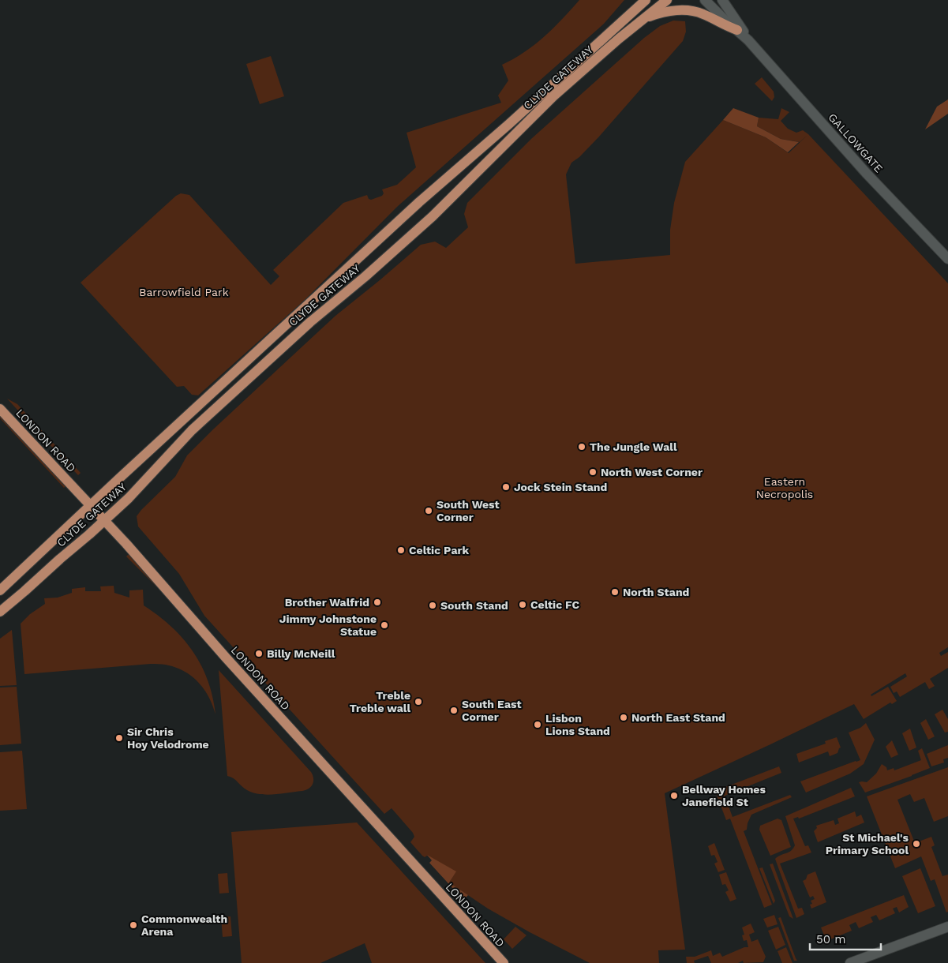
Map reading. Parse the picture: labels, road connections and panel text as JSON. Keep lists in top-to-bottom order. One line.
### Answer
{"streets":{"main road":["CLYDE GATEWAY","LONDON ROAD"],"street":["GALLOWGATE"]},"crossings":[["CLYDE GATEWAY","LONDON ROAD"]],"parks":["Barrowfield Park","Eastern Necropolis"],"places":["The Jungle Wall","North West Corner","Jock Stein Stand","South West Corner","Celtic Park","North Stand","Brother Walfrid","Celtic FC","South Stand","Jimmy Johnstone Statue","Billy McNeill","Treble Treble wall","South East Corner","North East Stand","Lisbon Lions Stand","Sir Chris Hoy Velodrome","Bellway Homes Janefield St","St Michael's Primary School","Commonwealth Arena"],"scale_bar":"50 m"}
